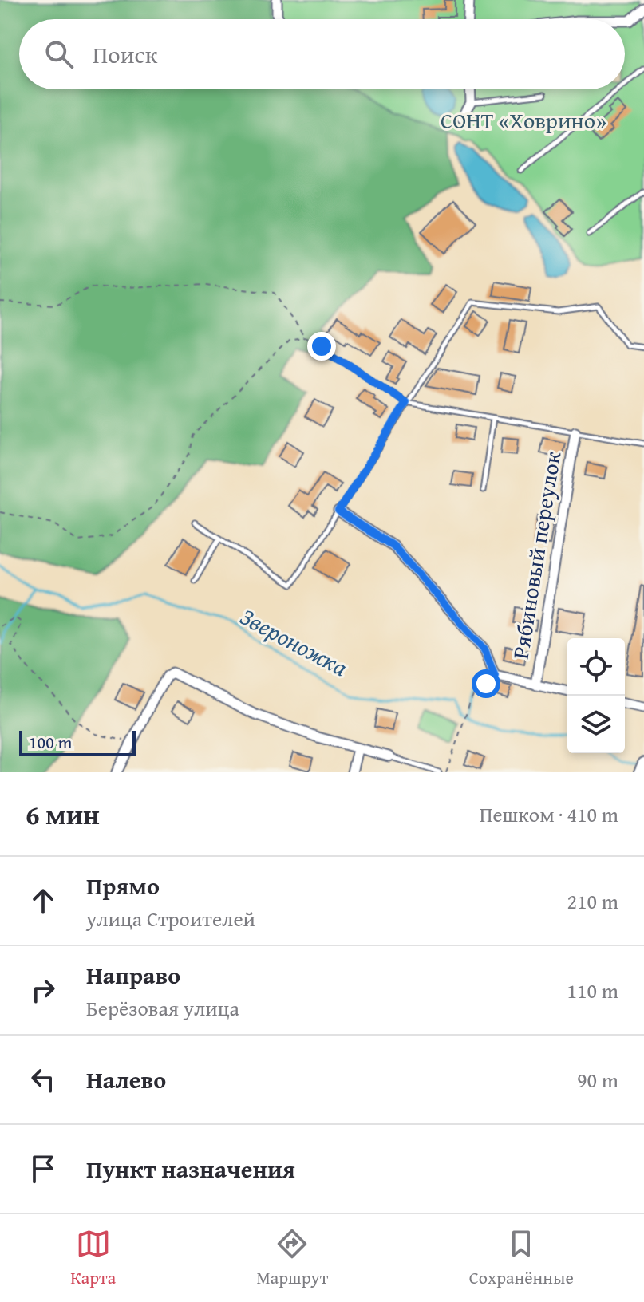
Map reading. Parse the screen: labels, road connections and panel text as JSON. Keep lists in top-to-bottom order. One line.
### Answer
{"streets":{"street":["Рябиновый переулок"]},"water":["Звероножка"],"parks":["СОНТ «Ховрино»"],"scale_bar":"100 m","page":{"search":"Поиск","scale":"100 m","heading":["6 мин","Пешком · 410 m"],"list":[["Прямо","улица Строителей","210 m"],["Направо","Берёзовая улица","110 m"],["Налево","90 m"],"Пункт назначения"],"nav":["Карта","Маршрут","Сохранённые"]}}
